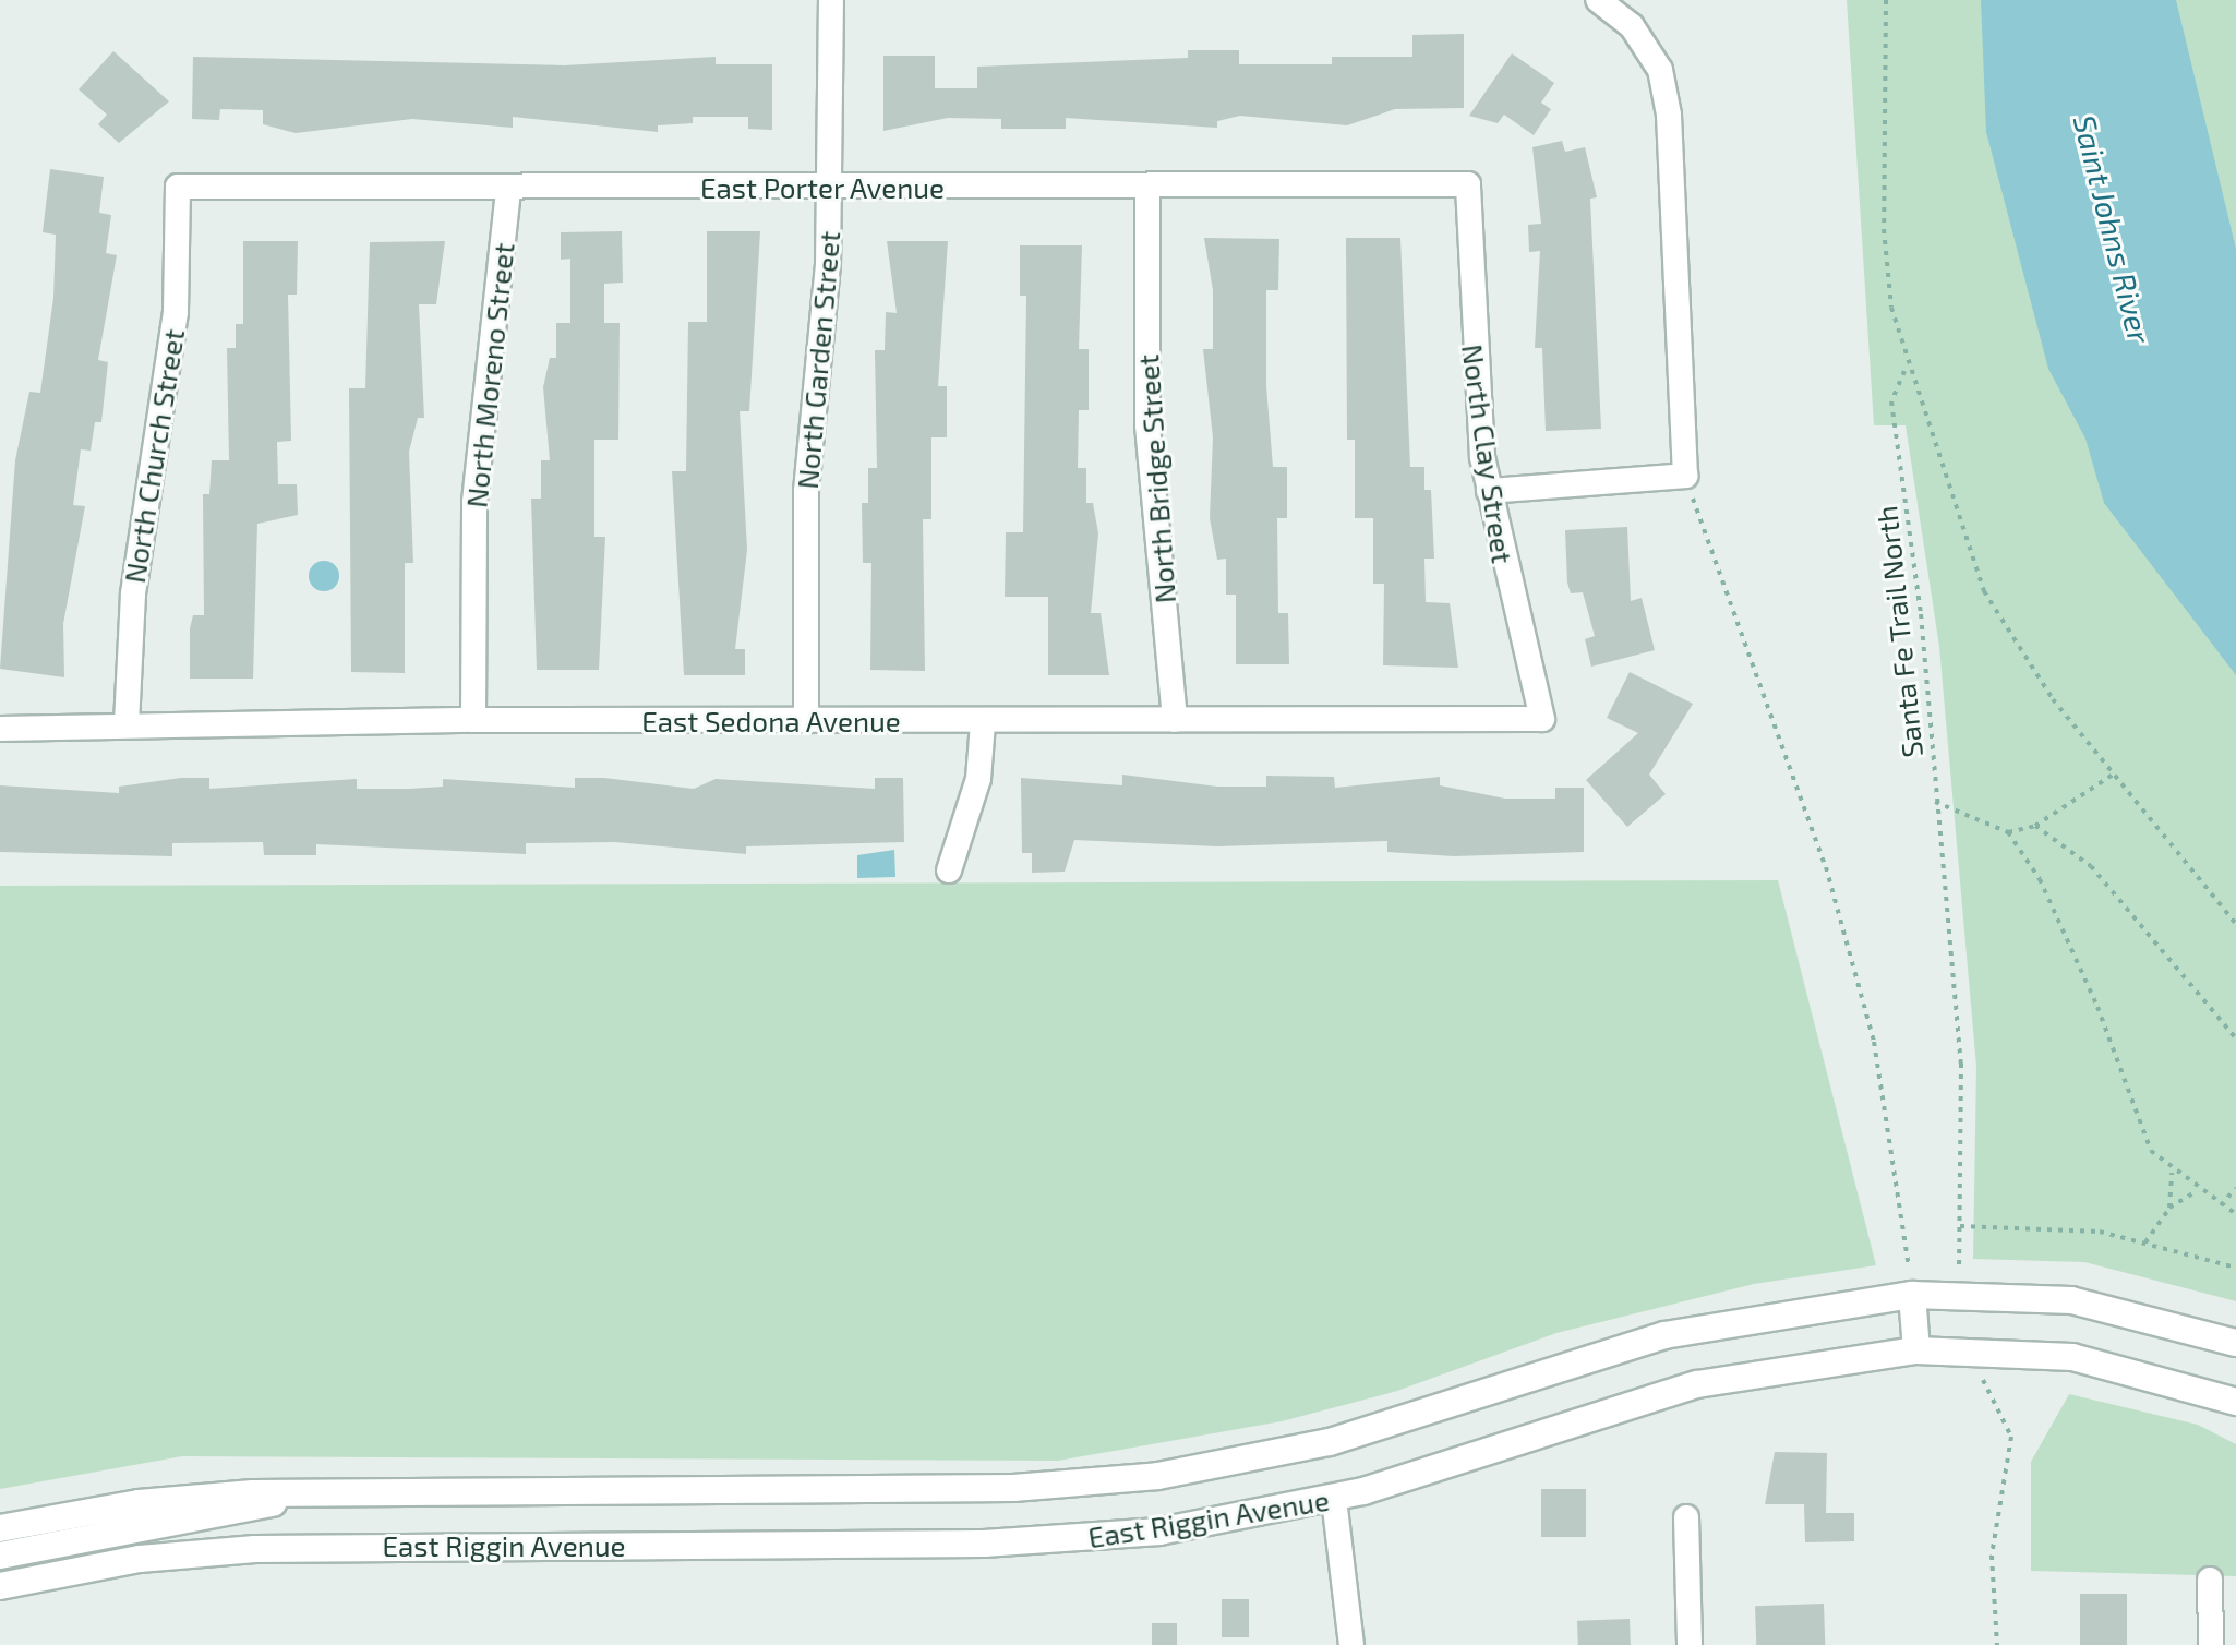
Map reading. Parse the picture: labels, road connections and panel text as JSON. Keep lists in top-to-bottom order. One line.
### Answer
{"streets":{"main road":["East Riggin Avenue"],"street":["East Porter Avenue","North Garden Street","North Moreno Street","North Clay Street","North Church Street","North Bridge Street","East Sedona Avenue"],"path":["Santa Fe Trail North"]},"crossings":[["East Porter Avenue","North Garden Street"],["East Porter Avenue","North Moreno Street"],["East Porter Avenue","North Clay Street"],["East Porter Avenue","North Church Street"],["East Porter Avenue","North Bridge Street"],["North Garden Street","East Sedona Avenue"],["North Moreno Street","East Sedona Avenue"],["North Clay Street","East Sedona Avenue"],["North Church Street","East Sedona Avenue"],["North Bridge Street","East Sedona Avenue"]],"water":["Saint Johns River"]}
